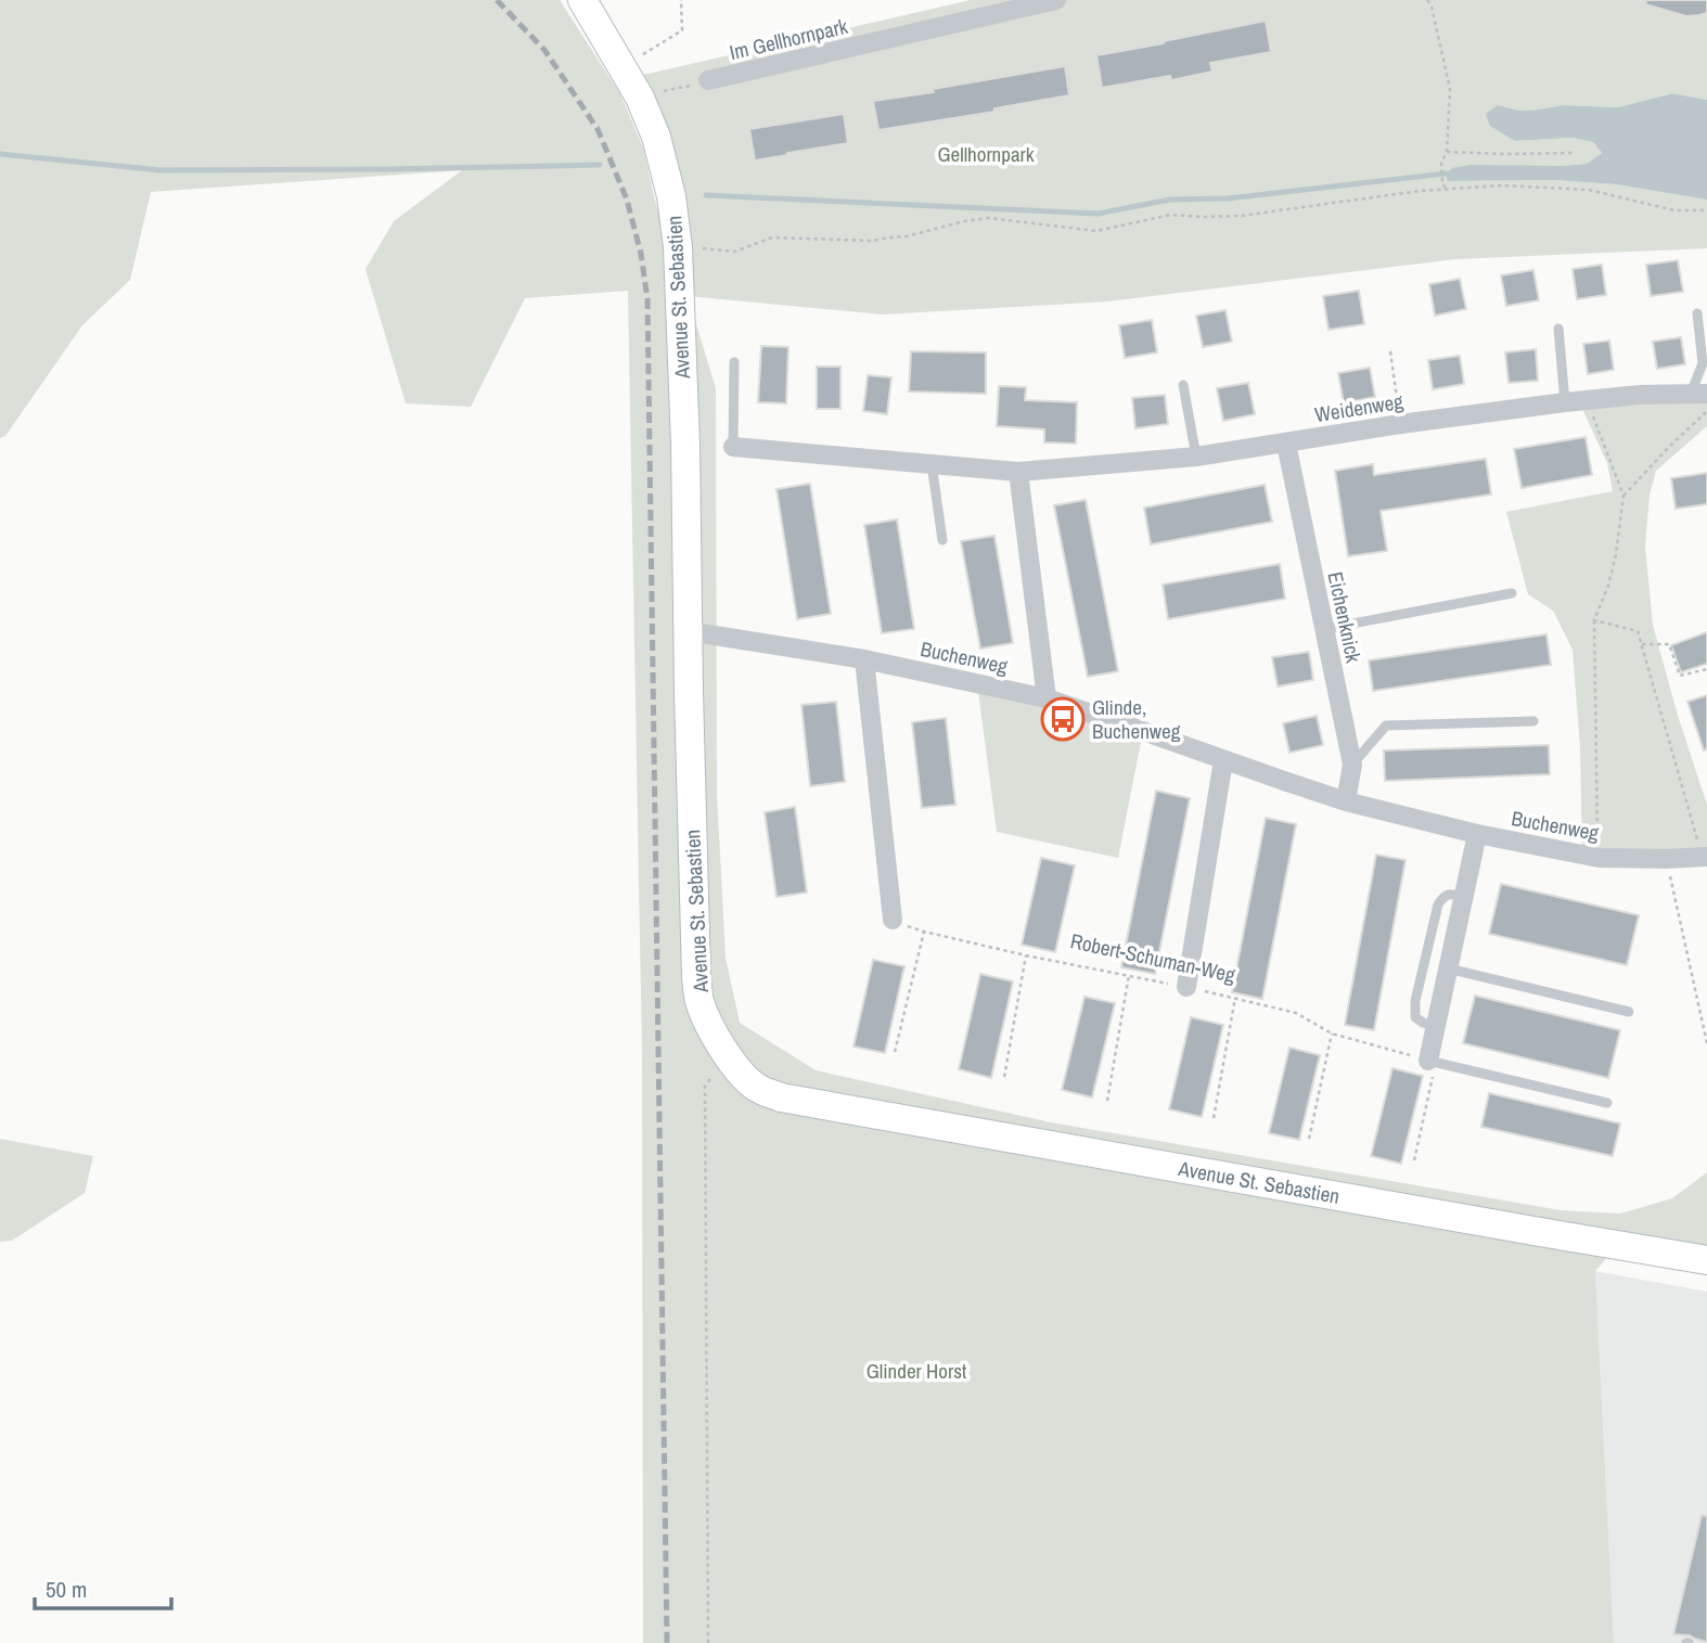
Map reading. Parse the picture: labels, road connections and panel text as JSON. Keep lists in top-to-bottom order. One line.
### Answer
{"streets":{"main road":["Avenue St. Sebastien"],"street":["Im Gellhornpark","Weidenweg","Eichenknick","Buchenweg"],"path":["Robert-Schuman-Weg"]},"crossings":[["Avenue St. Sebastien","Buchenweg"],["Weidenweg","Eichenknick"],["Eichenknick","Buchenweg"]],"parks":["Gellhornpark","Glinder Horst"],"places":{"bus stop":["Glinde, Buchenweg"]},"scale_bar":"50 m"}
